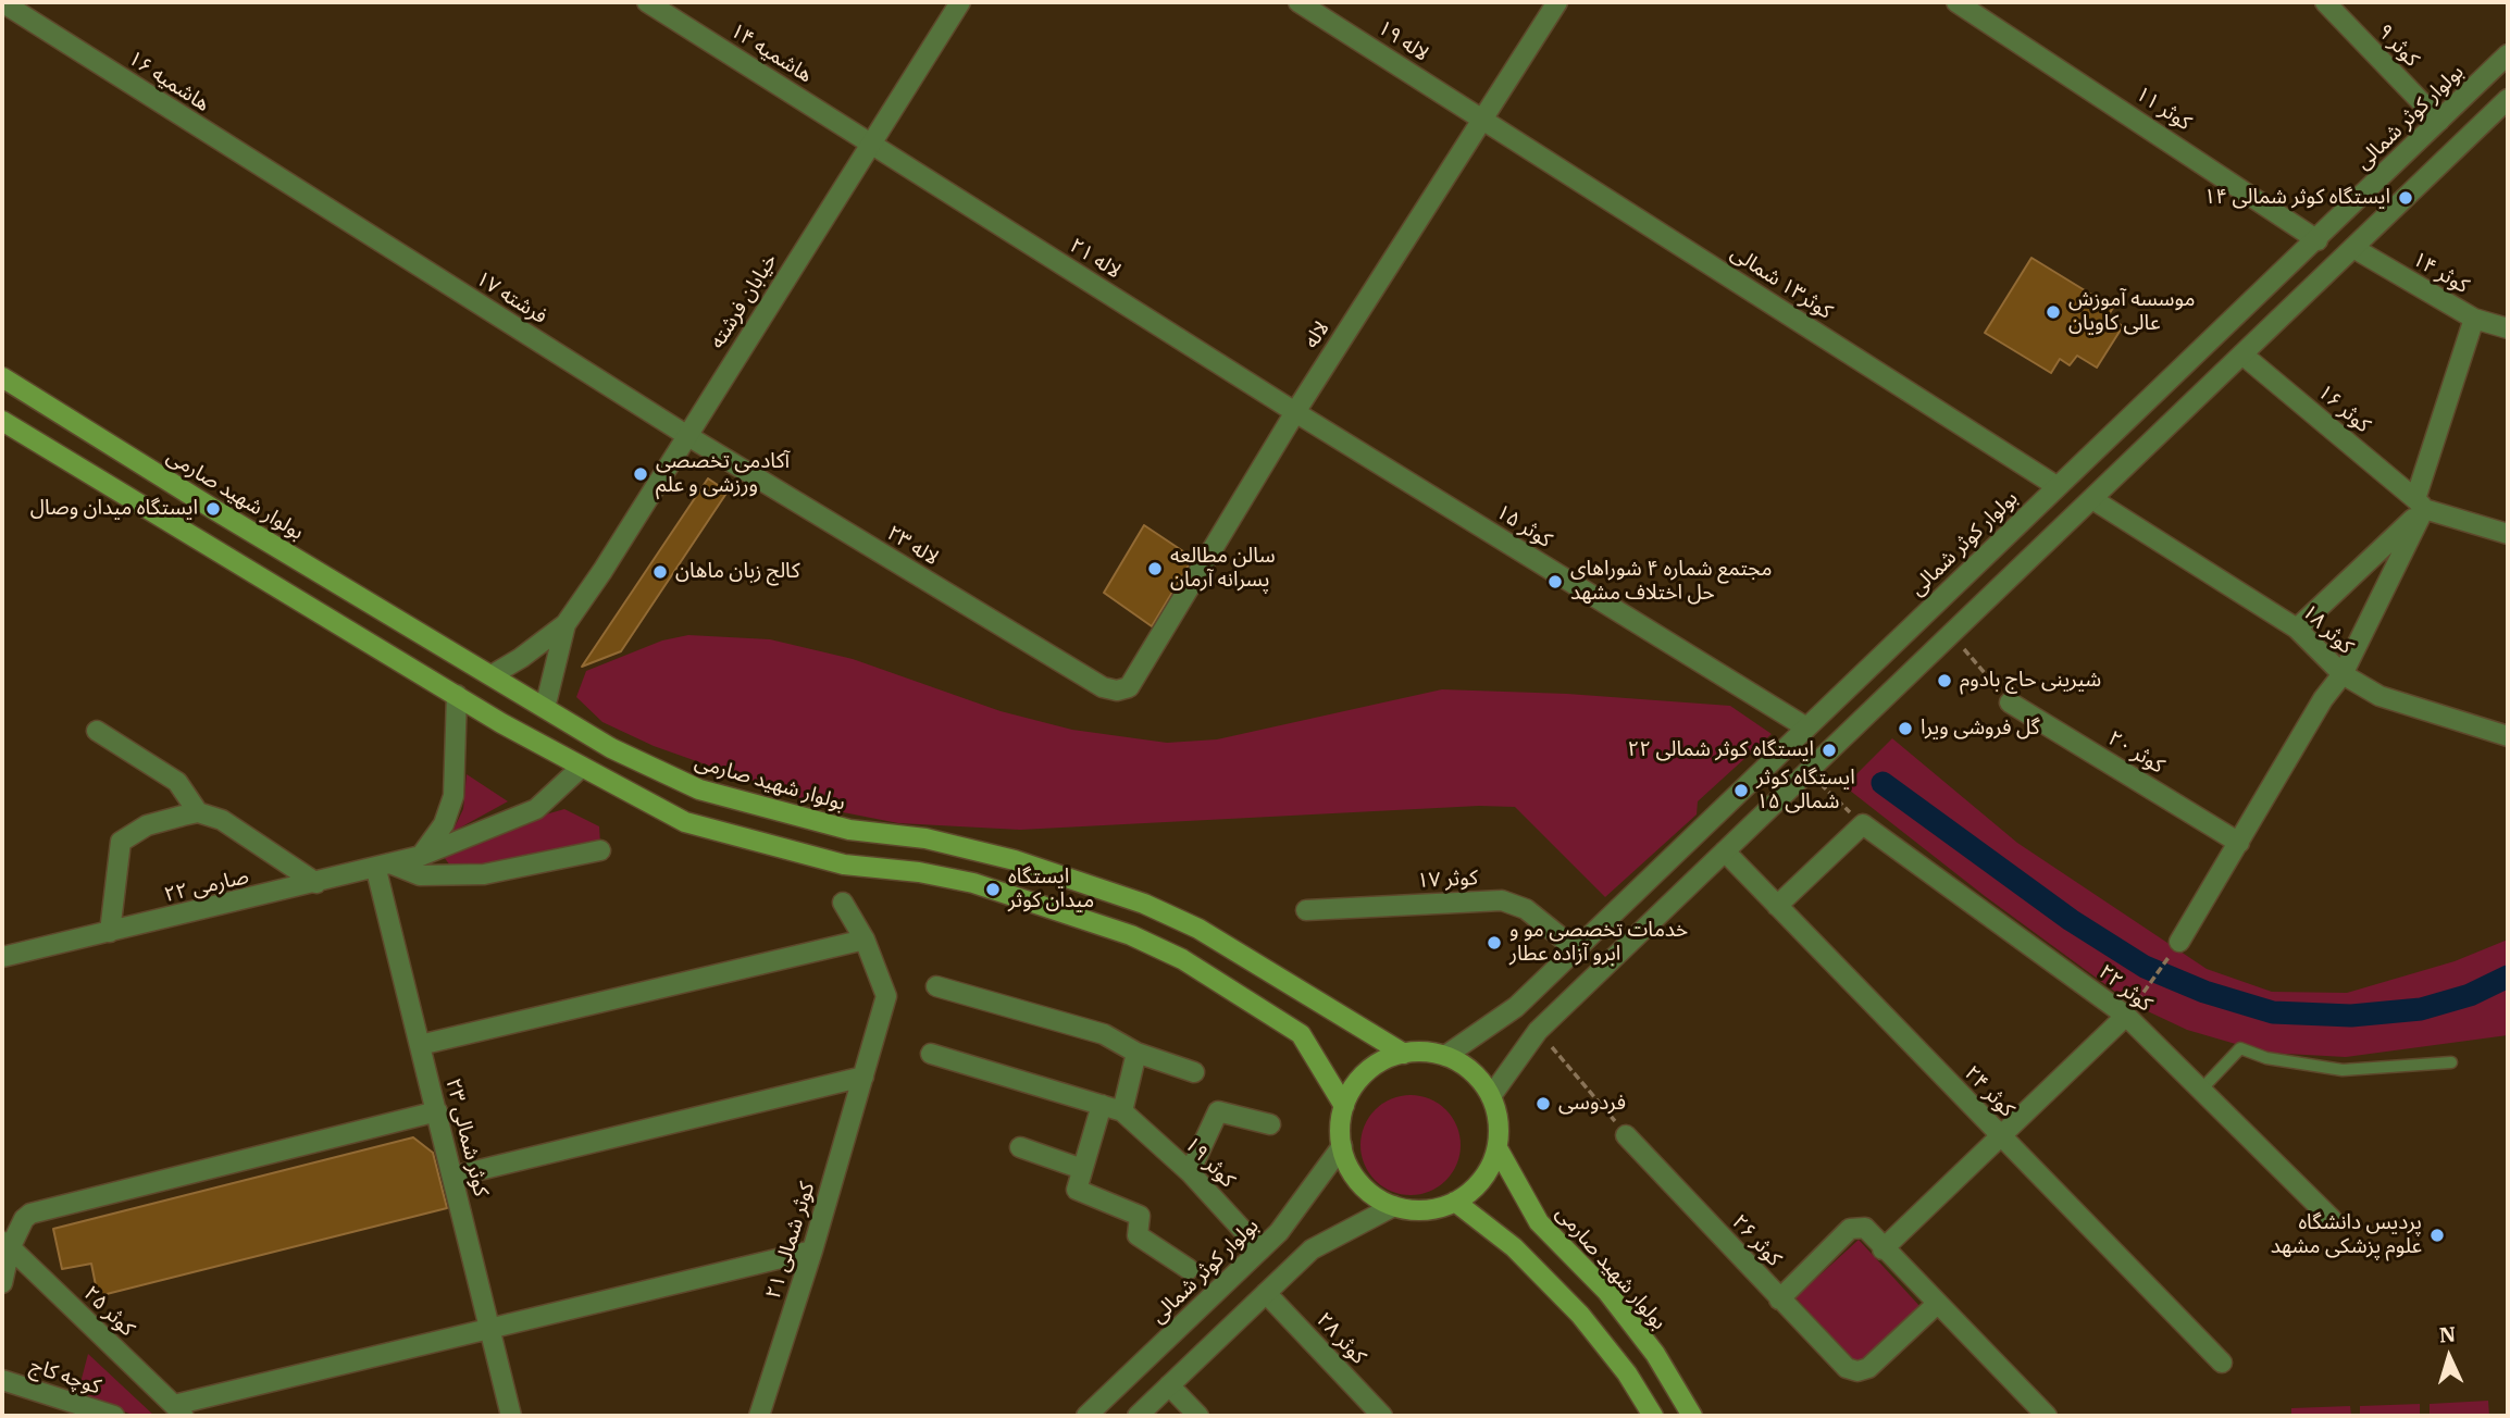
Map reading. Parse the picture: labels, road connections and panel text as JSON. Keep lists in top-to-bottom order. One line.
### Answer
{"streets":{"main road":["بولوار شهید صارمی"],"street":["لاله ۱۹","کوثر ۹","هاشمیه ۱۴","هاشمیه ۱۶","کوثر ۱۱","بولوار کوثر شمالی","لاله ۲۱","کوثر ۱۴","کوثر۱۳ شمالی","فرشته ۱۷","خیابان فرشته","لاله","کوثر ۱۶","کوثر ۱۵","لاله ۲۳","کوثر ۱۸","کوثر ۲۰","کوثر ۱۷","صارمی ۲۲","کوثر ۲۲","کوثر ۲۴","کوثر شمالی ۲۳","کوثر ۱۹","کوثر شمالی ۲۱","کوثر ۲۶","کوثر ۲۵","کوثر ۲۸","کوچه کاج"]},"crossings":[["لاله ۱۹","کوثر۱۳ شمالی"],["لاله ۱۹","لاله"],["کوثر ۹","بولوار کوثر شمالی"],["هاشمیه ۱۴","لاله ۲۱"],["هاشمیه ۱۴","خیابان فرشته"],["هاشمیه ۱۶","فرشته ۱۷"],["کوثر ۱۱","بولوار کوثر شمالی"],["بولوار کوثر شمالی","کوثر۱۳ شمالی"],["بولوار کوثر شمالی","بولوار شهید صارمی"],["بولوار کوثر شمالی","کوثر ۱۵"],["بولوار کوثر شمالی","کوثر ۱۷"],["بولوار کوثر شمالی","کوثر ۱۹"],["لاله ۲۱","خیابان فرشته"],["لاله ۲۱","لاله"],["لاله ۲۱","کوثر ۱۵"],["کوثر۱۳ شمالی","لاله"],["فرشته ۱۷","خیابان فرشته"],["فرشته ۱۷","لاله ۲۳"],["خیابان فرشته","بولوار شهید صارمی"],["خیابان فرشته","لاله ۲۳"],["لاله","کوثر ۱۵"],["لاله","لاله ۲۳"],["صارمی ۲۲","کوثر شمالی ۲۳"]],"places":["ایستگاه کوثر شمالی ۱۴","موسسه آموزش عالی کاویان","آکادمی تخصصی ورزشی و علم","ایستگاه میدان وصال","سالن مطالعه پسرانه آرمان","کالج زبان ماهان","مجتمع شماره ۴ شوراهای حل اختلاف مشهد","شیرینی حاج بادوم","گل فروشی ویرا","ایستگاه کوثر شمالی ۲۲","ایستگاه کوثر شمالی ۱۵","ایستگاه میدان کوثر","خدمات تخصصی مو و ابرو آزاده عطار","فردوسی","پردیس دانشگاه علوم پزشکی مشهد"],"north":"top"}
